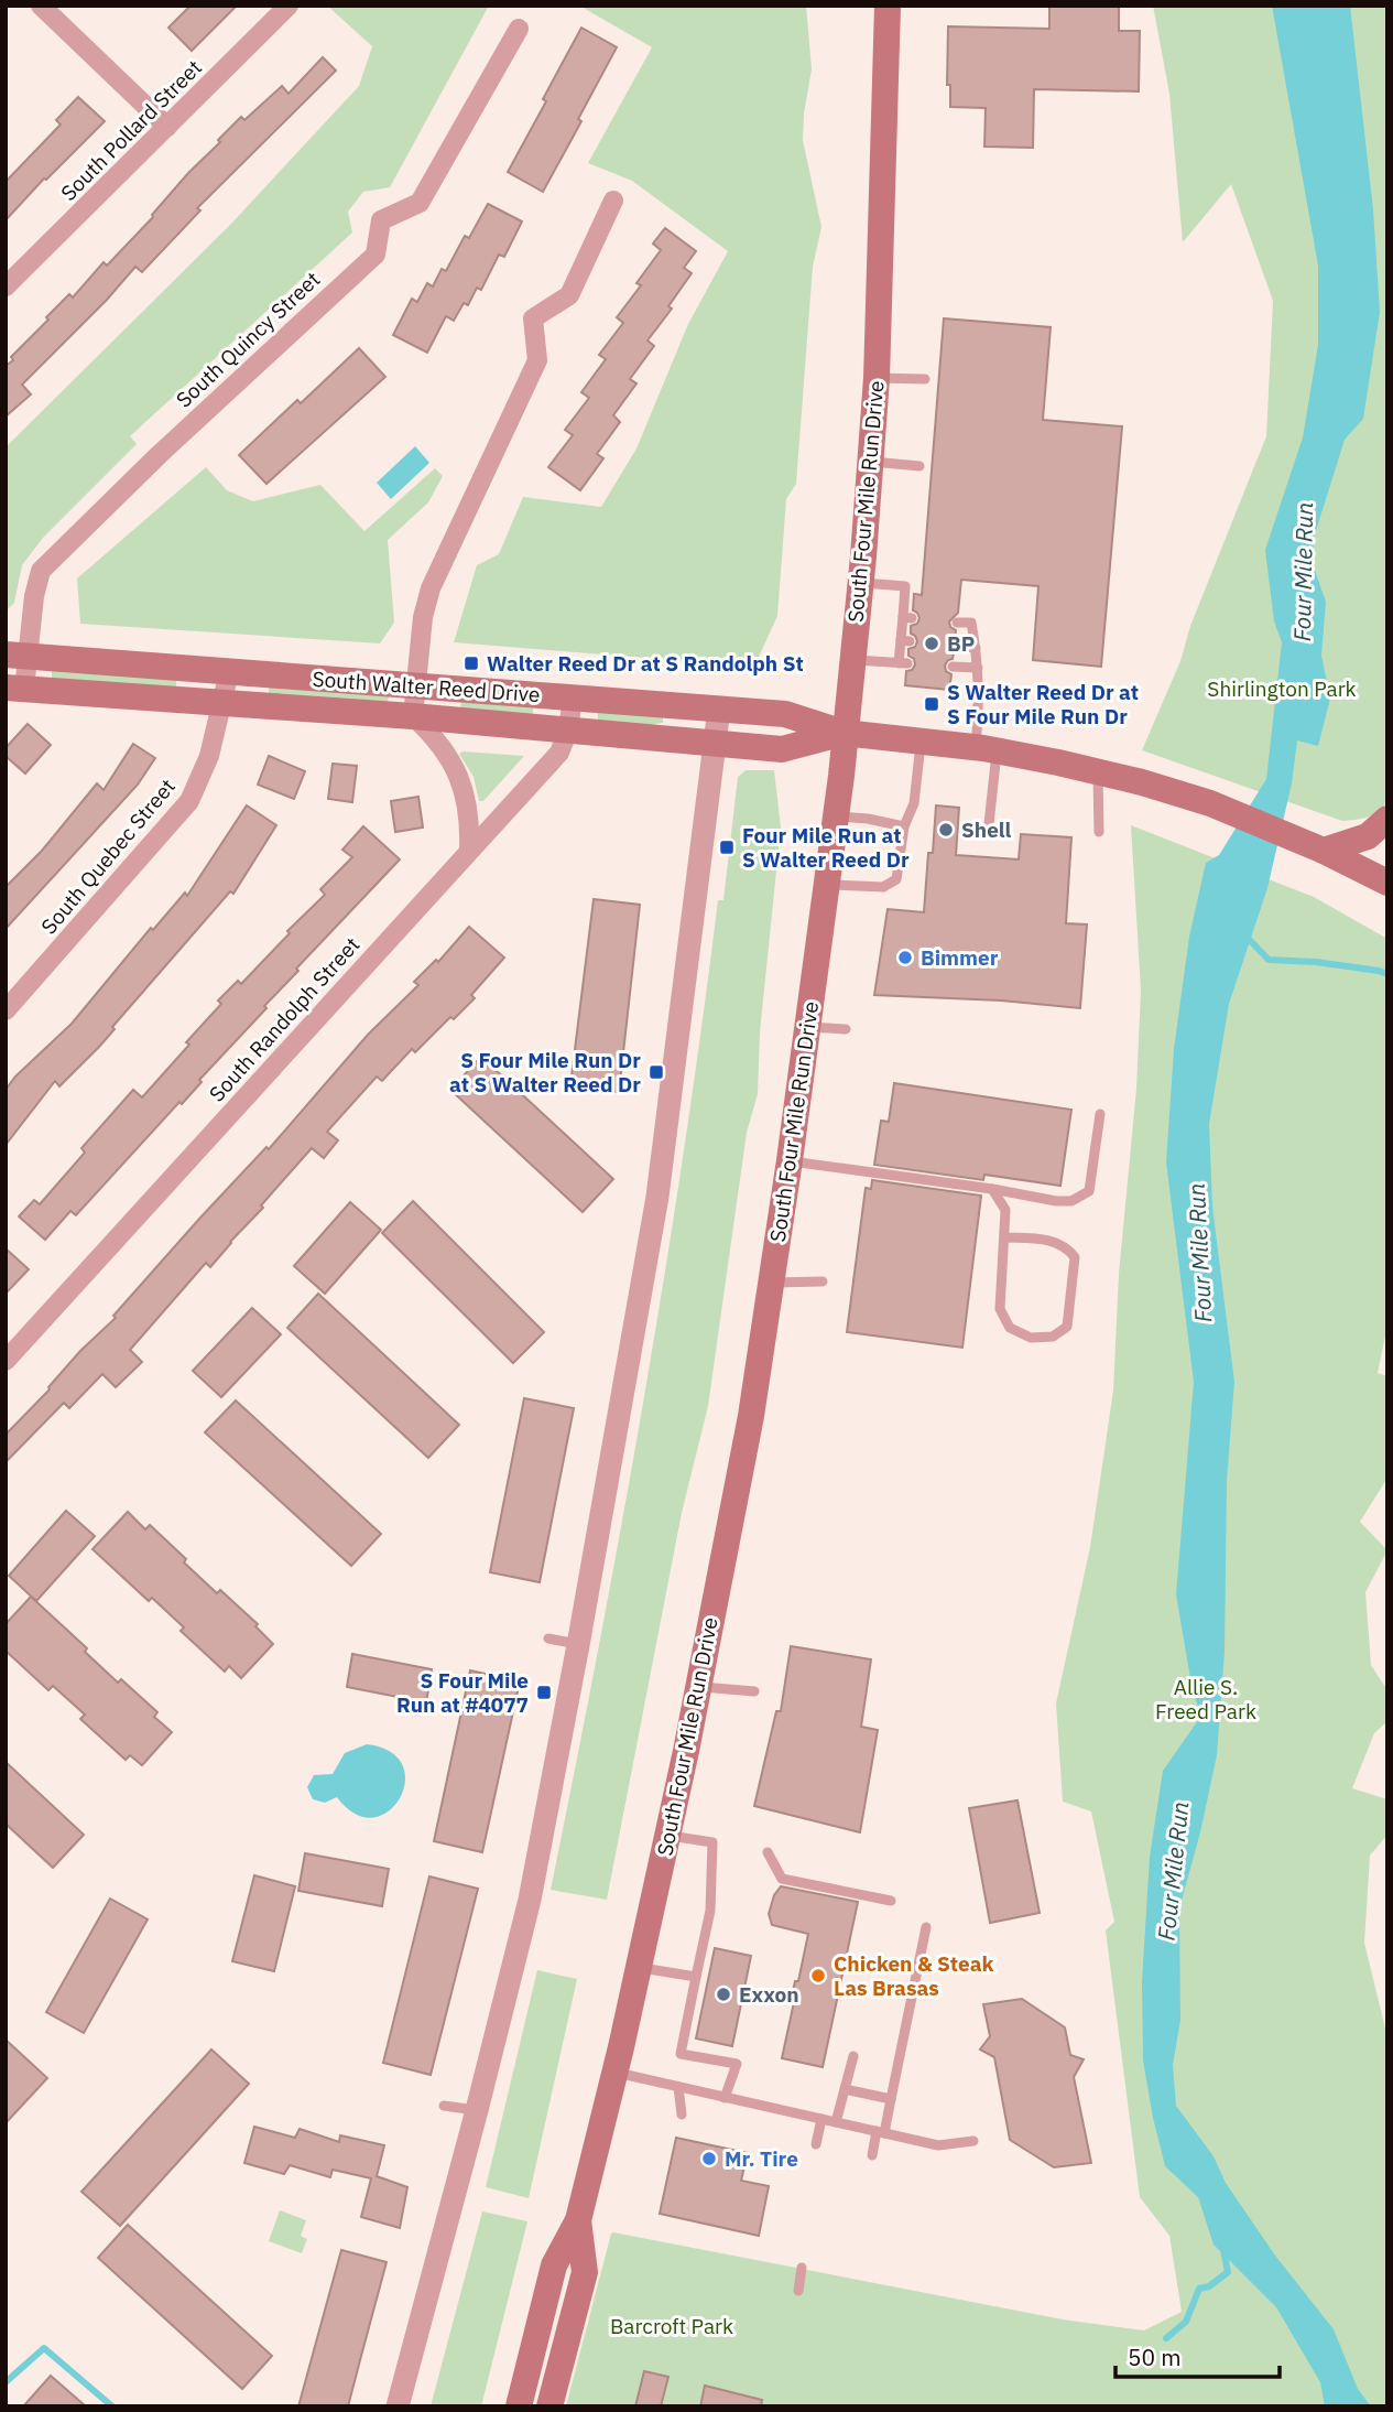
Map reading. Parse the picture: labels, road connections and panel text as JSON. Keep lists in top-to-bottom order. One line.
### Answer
{"streets":{"main road":["South Four Mile Run Drive","South Walter Reed Drive"],"street":["South Pollard Street","South Quincy Street","South Quebec Street","South Randolph Street"]},"crossings":[["South Quincy Street","South Walter Reed Drive"],["South Four Mile Run Drive","South Walter Reed Drive"],["South Walter Reed Drive","South Quebec Street"],["South Walter Reed Drive","South Randolph Street"]],"water":["Four Mile Run"],"parks":["Shirlington Park","Allie S. Freed Park","Barcroft Park"],"places":{"other":["BP","Shell","Bimmer","Chicken & Steak Las Brasas","Exxon","Mr. Tire"],"transit":["Walter Reed Dr at S Randolph St","S Walter Reed Dr at S Four Mile Run Dr","Four Mile Run at S Walter Reed Dr","S Four Mile Run Dr at S Walter Reed Dr","S Four Mile Run at #4077"]},"scale_bar":"50 m"}
